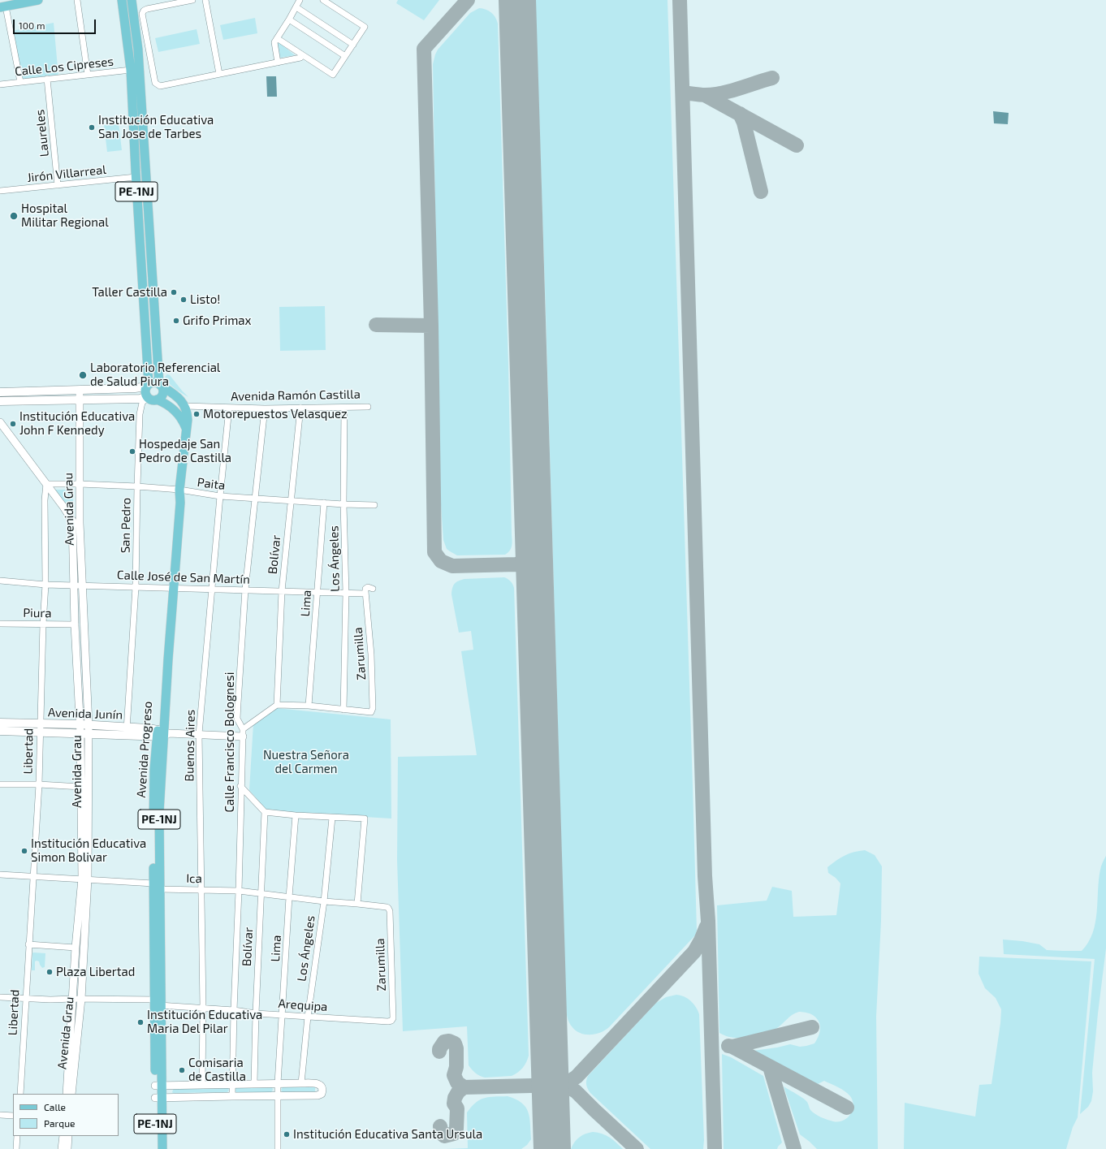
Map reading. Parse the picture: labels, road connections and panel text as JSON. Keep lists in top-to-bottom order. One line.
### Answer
{"streets":{"main road":["PE-1NJ","Avenida Junín","Avenida Progreso"],"street":["Calle Los Cipreses","Laureles","Jirón Villarreal","Avenida Ramón Castilla","Paita","Avenida Grau","San Pedro","Bolívar","Los Ángeles","Calle José de San Martín","Lima","Piura","Zarumilla","Calle Francisco Bolognesi","Buenos Aires","Libertad","Ica","Arequipa"]},"crossings":[["Calle Los Cipreses","Laureles"],["Calle Los Cipreses","PE-1NJ"],["Laureles","Jirón Villarreal"],["Jirón Villarreal","PE-1NJ"],["PE-1NJ","San Pedro"],["PE-1NJ","Avenida Progreso"],["Avenida Ramón Castilla","Bolívar"],["Avenida Ramón Castilla","Los Ángeles"],["Avenida Ramón Castilla","Calle Francisco Bolognesi"],["Avenida Ramón Castilla","Buenos Aires"],["Avenida Ramón Castilla","Avenida Progreso"],["Paita","Avenida Grau"],["Paita","San Pedro"],["Paita","Bolívar"],["Paita","Los Ángeles"],["Paita","Lima"],["Paita","Calle Francisco Bolognesi"],["Paita","Buenos Aires"],["Paita","Avenida Progreso"],["Paita","Libertad"],["Avenida Grau","Calle José de San Martín"],["Avenida Grau","Piura"],["Avenida Grau","Avenida Junín"],["Avenida Grau","Libertad"],["Avenida Grau","Ica"],["Avenida Grau","Arequipa"],["San Pedro","Calle José de San Martín"],["San Pedro","Avenida Junín"],["San Pedro","Avenida Progreso"],["Bolívar","Calle José de San Martín"],["Bolívar","Ica"],["Bolívar","Arequipa"],["Los Ángeles","Calle José de San Martín"],["Los Ángeles","Zarumilla"],["Los Ángeles","Ica"],["Los Ángeles","Arequipa"],["Calle José de San Martín","Lima"],["Calle José de San Martín","Zarumilla"],["Calle José de San Martín","Calle Francisco Bolognesi"],["Calle José de San Martín","Buenos Aires"],["Calle José de San Martín","Avenida Progreso"],["Calle José de San Martín","Libertad"],["Lima","Ica"],["Lima","Arequipa"],["Piura","Libertad"],["Zarumilla","Ica"],["Zarumilla","Arequipa"],["Avenida Junín","Calle Francisco Bolognesi"],["Avenida Junín","Buenos Aires"],["Avenida Junín","Avenida Progreso"],["Avenida Junín","Libertad"],["Calle Francisco Bolognesi","Ica"],["Calle Francisco Bolognesi","Arequipa"],["Buenos Aires","Ica"],["Buenos Aires","Arequipa"],["Avenida Progreso","Ica"],["Avenida Progreso","Arequipa"],["Libertad","Ica"],["Libertad","Arequipa"]],"parks":["Nuestra Señora del Carmen"],"places":["Institución Educativa San Jose de Tarbes","Hospital Militar Regional","Taller Castilla","Listo!","Grifo Primax","Laboratorio Referencial de Salud Piura","Motorepuestos Velasquez","Institución Educativa John F Kennedy","Hospedaje San Pedro de Castilla","Institución Educativa Simon Bolivar","Plaza Libertad","Institución Educativa Maria Del Pilar","Comisaria de Castilla","Institución Educativa Santa Ursula"],"legend":["Calle","Parque"],"scale_bar":"100 m"}
